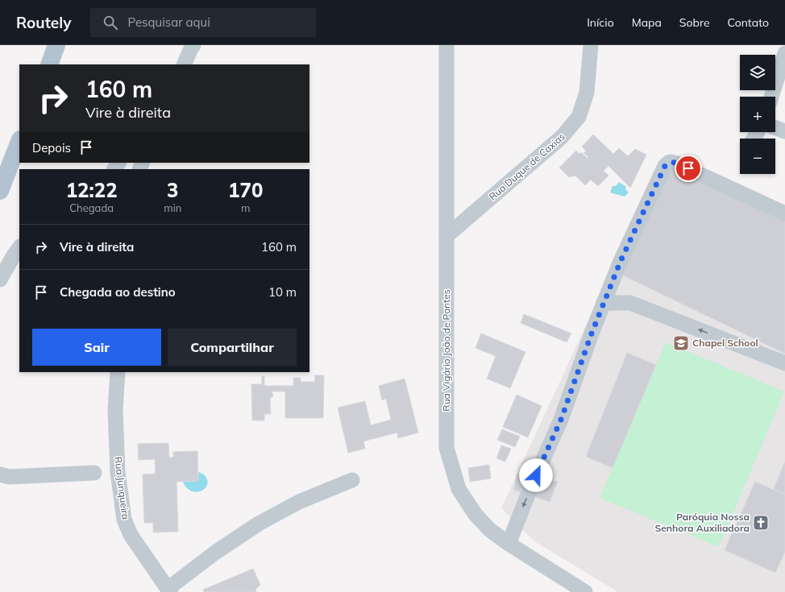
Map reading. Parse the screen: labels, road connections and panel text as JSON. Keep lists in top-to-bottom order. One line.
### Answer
{"streets":{"street":["Rua Duque de Caxias","Rua Vigário João de Pontes","Rua Junqueira"]},"crossings":[["Rua Duque de Caxias","Rua Vigário João de Pontes"]],"places":{"school or university":["Chapel School"],"church":["Paróquia Nossa Senhora Auxiliadora"]},"page":{"header":"Routely","search":"Pesquisar aqui","nav":["Início","Mapa","Sobre","Contato"],"map_buttons":["+","−"],"turn":["160 m","Vire à direita"],"then":"Depois","eta":["12:22","Chegada","3","min","170","m"],"list":[{"name":"Vire à direita","value":"160 m"},{"name":"Chegada ao destino","value":"10 m"}],"buttons":["Sair","Compartilhar"]}}
